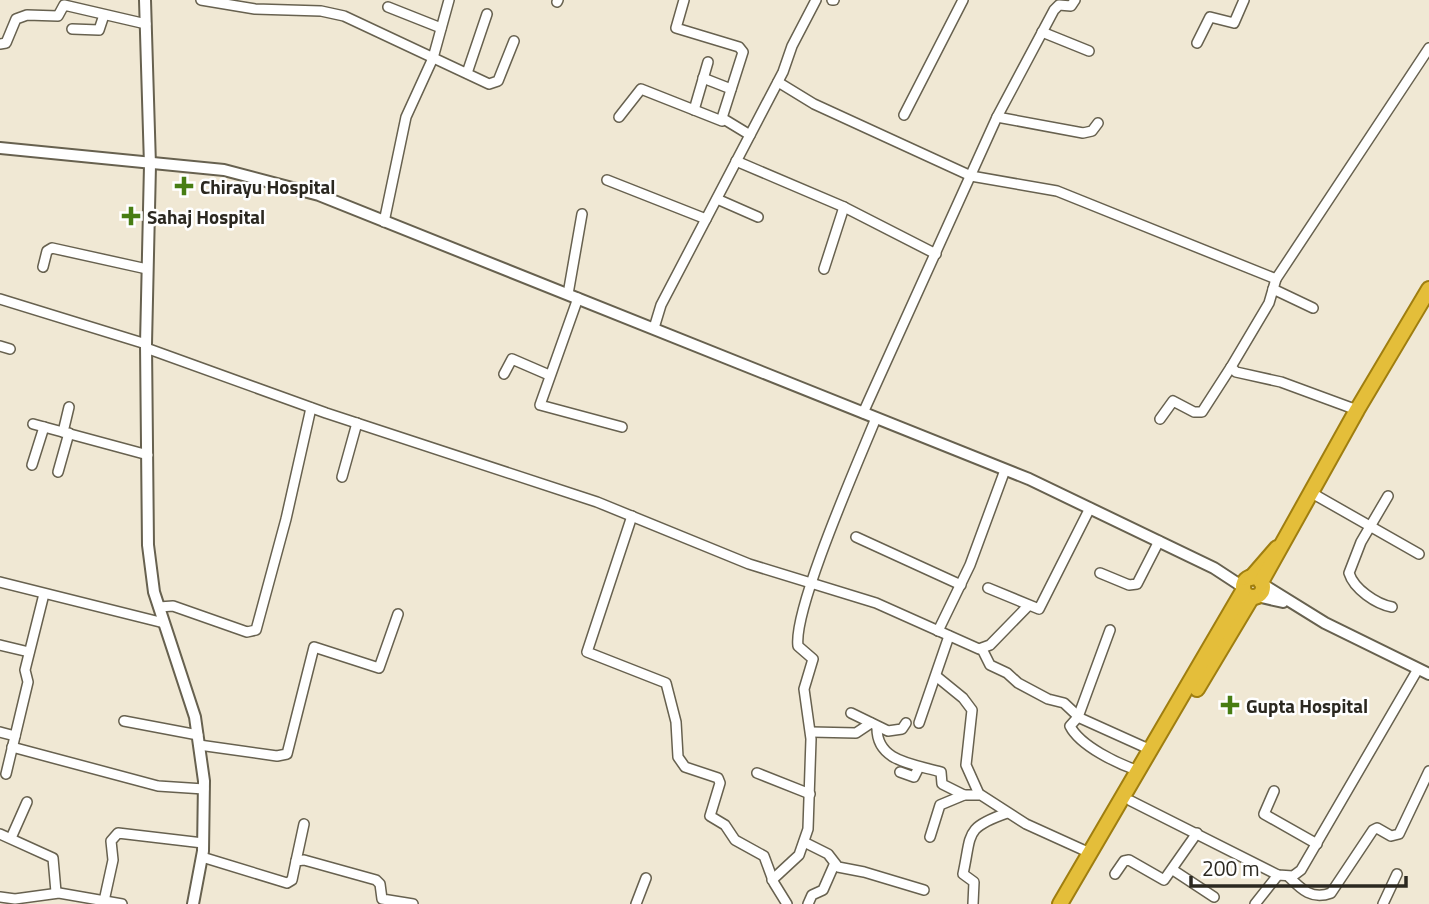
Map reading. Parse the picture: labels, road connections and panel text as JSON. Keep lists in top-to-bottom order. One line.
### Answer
{"places":{"health":["Chirayu Hospital","Sahaj Hospital","Gupta Hospital"]},"scale_bar":"200 m"}
